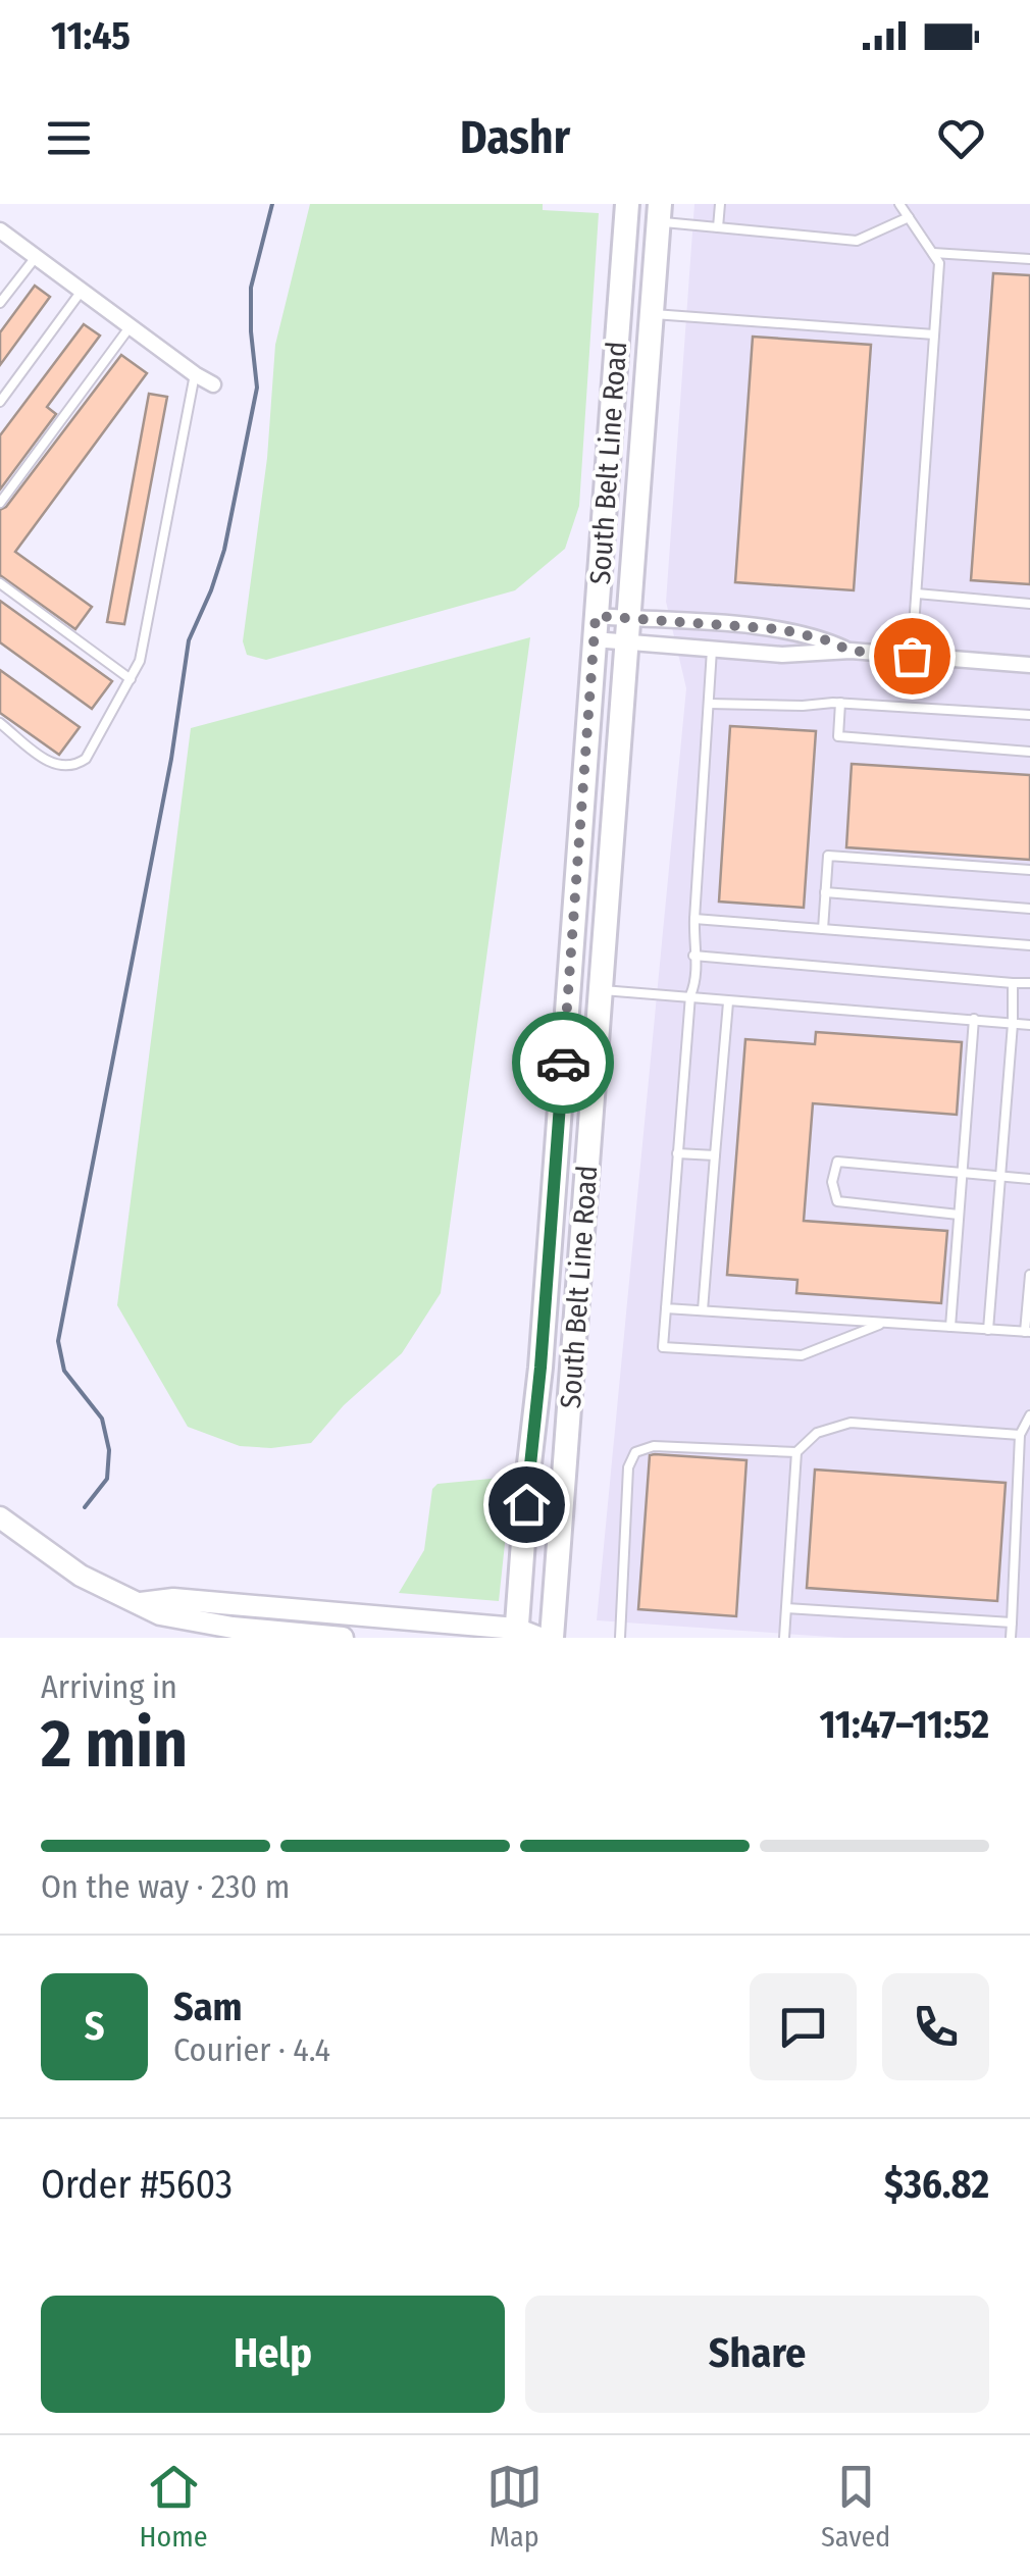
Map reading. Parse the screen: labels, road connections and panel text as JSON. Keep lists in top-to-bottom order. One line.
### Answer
{"streets":{"main road":["South Belt Line Road"]},"page":{"status":"11:45","header":"Dashr","heading":["2 min","Arriving in","11:47–11:52"],"panel":["Sam","Courier · 4.4","Order #5603","$36.82"],"bar":"On the way · 230 m","round":"S","buttons":["Help","Share"],"tabs":["Home","Map","Saved"]}}
